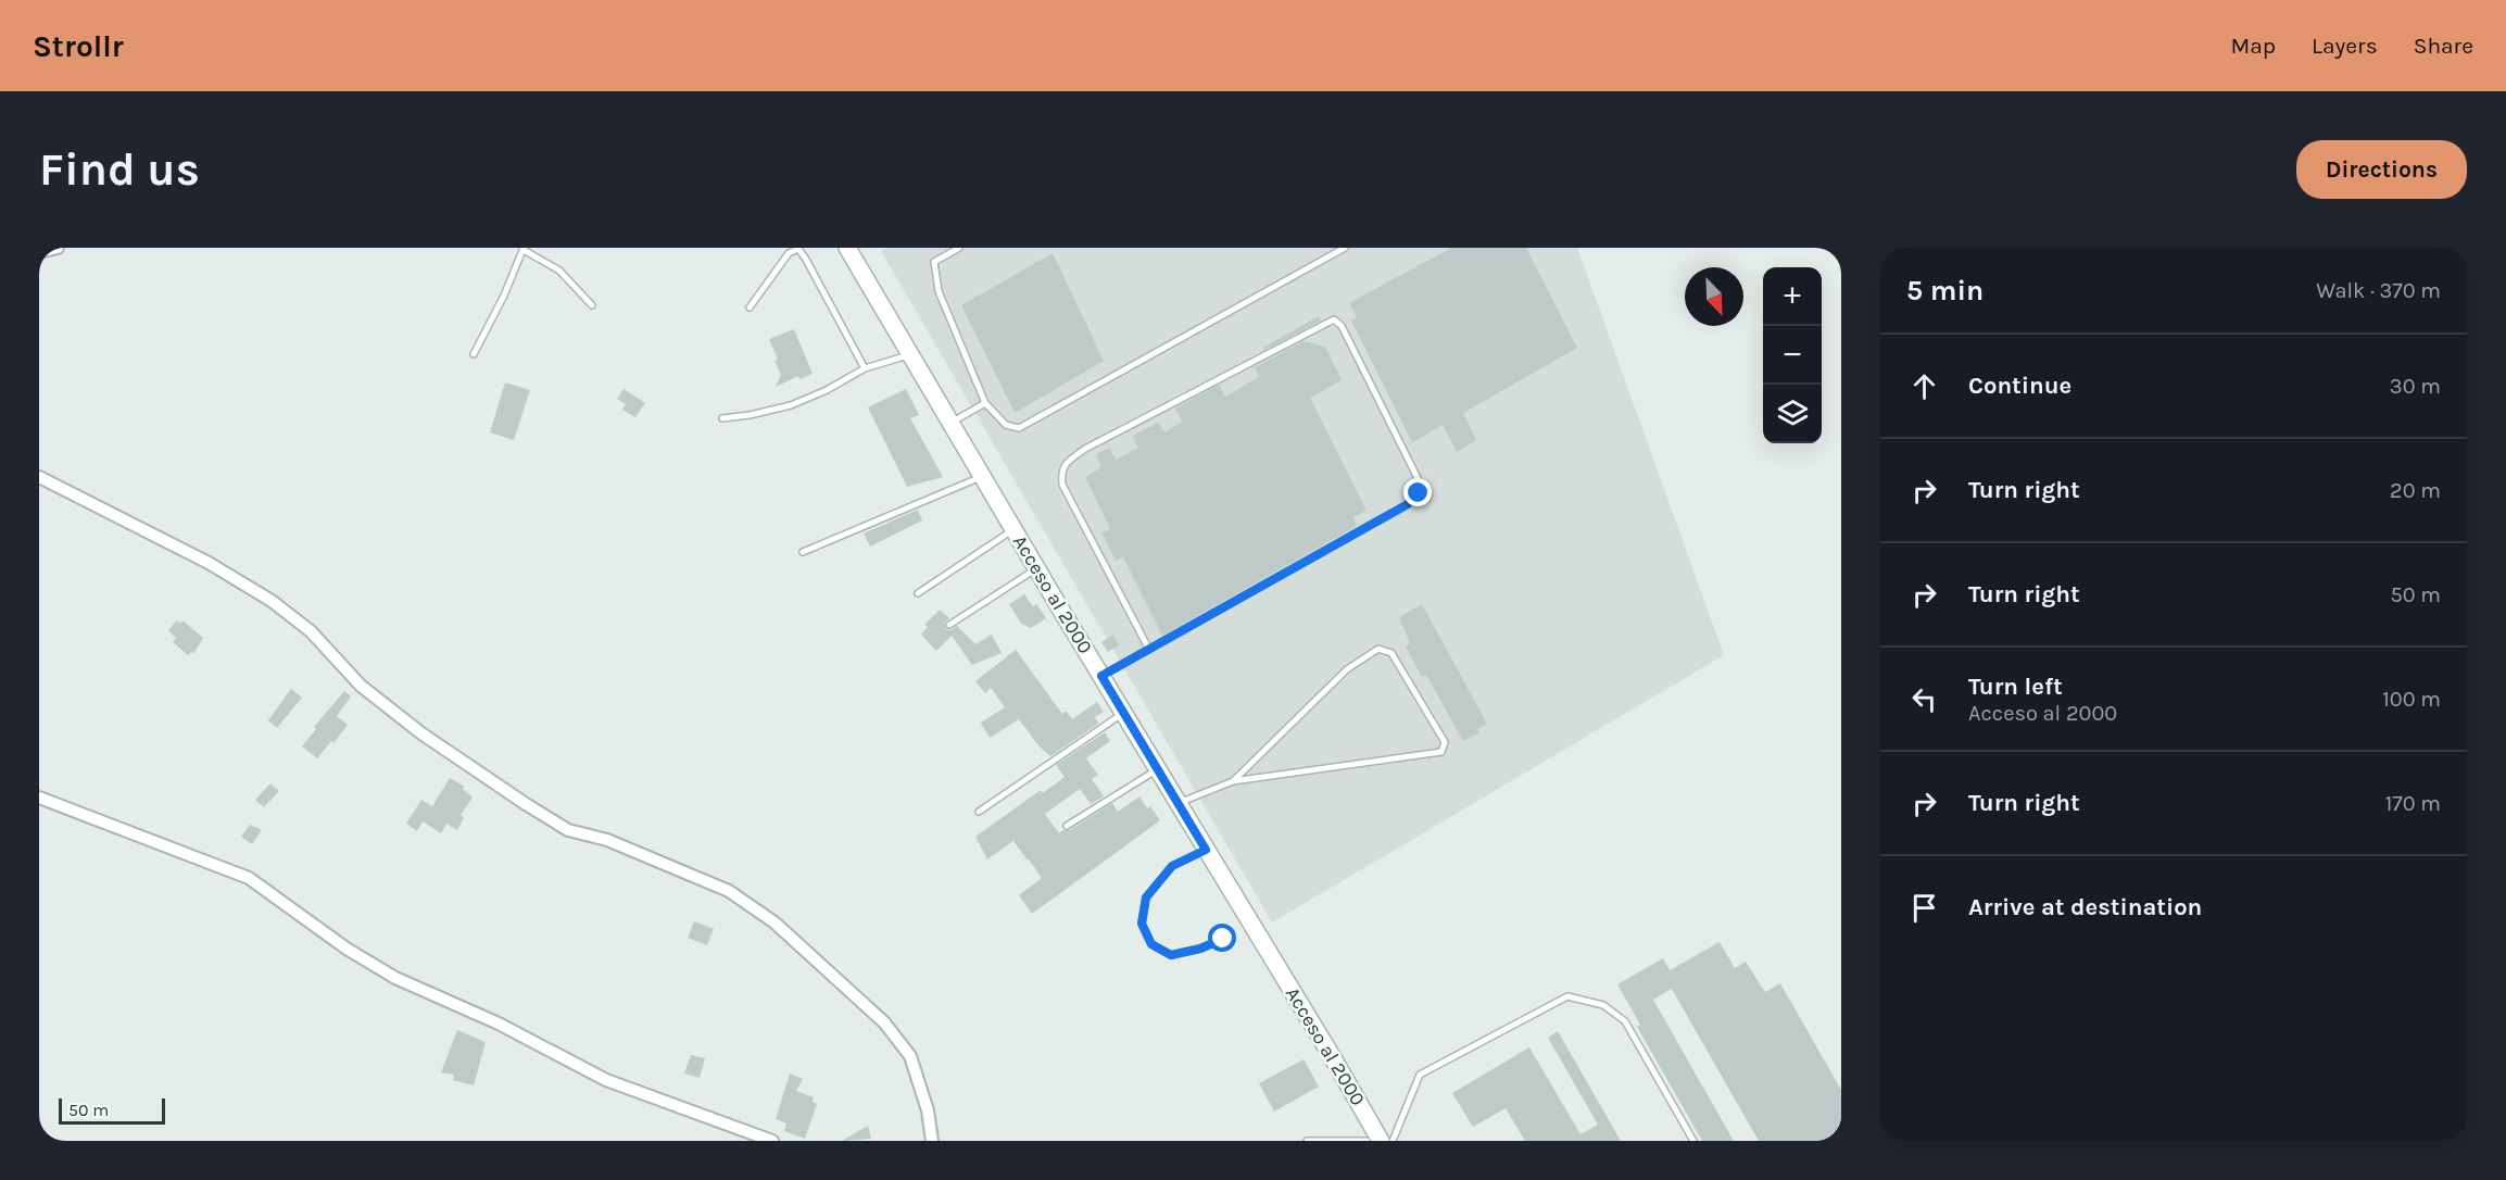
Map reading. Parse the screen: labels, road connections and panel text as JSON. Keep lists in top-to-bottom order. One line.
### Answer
{"streets":{"street":["Acceso al 2000"]},"scale_bar":"50 m","north":"bottom right","page":{"header":"Strollr","nav":["Map","Layers","Share"],"buttons":"Directions","title":"Find us","heading":["5 min","Walk · 370 m"],"map_buttons":["+","−"],"list":[["Continue","30 m"],["Turn right","20 m"],["Turn right","50 m"],["Turn left","Acceso al 2000","100 m"],["Turn right","170 m"],"Arrive at destination"],"scale":"50 m"}}
